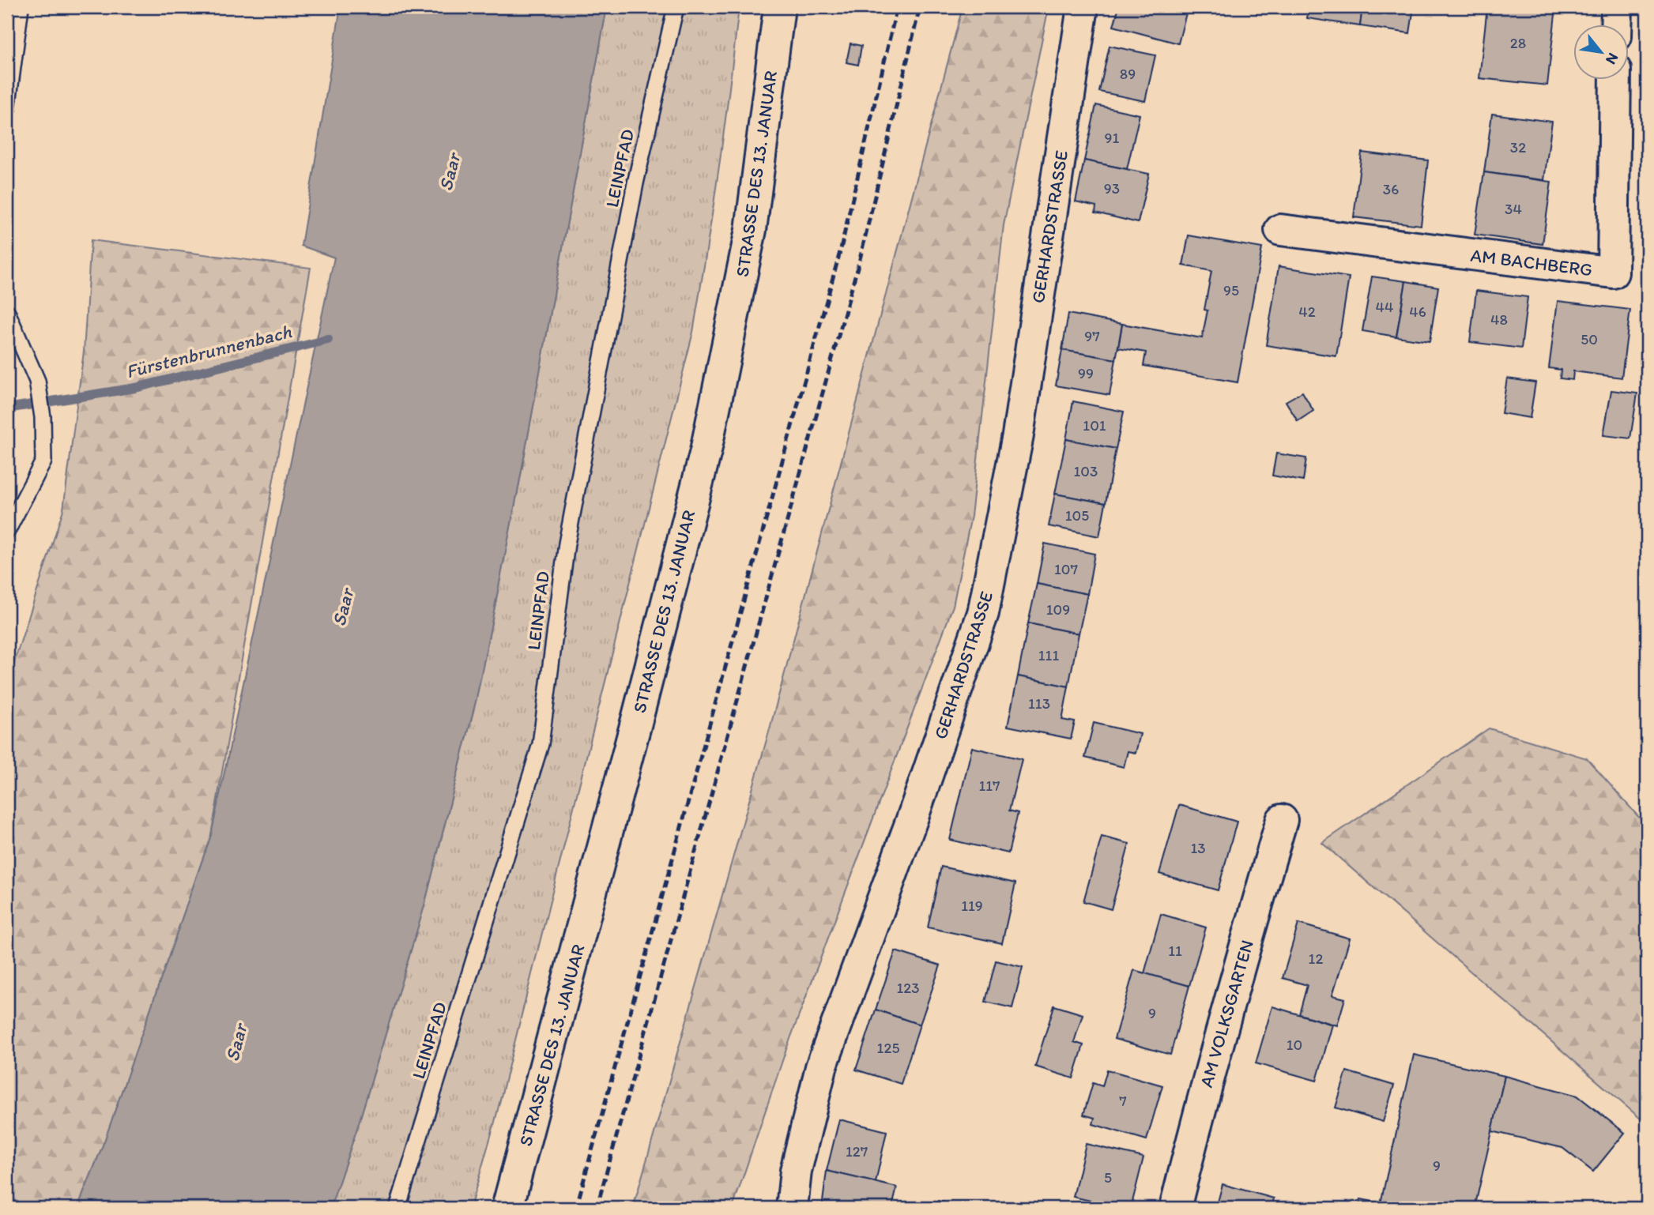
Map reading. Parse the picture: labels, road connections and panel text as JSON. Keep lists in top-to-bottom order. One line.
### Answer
{"streets":{"street":["STRASSE DES 13. JANUAR","GERHARDSTRASSE","AM BACHBERG","AM VOLKSGARTEN"],"lane":["LEINPFAD"]},"water":["Saar","Fürstenbrunnenbach"],"house_numbers":["28","89","91","32","93","36","34","95","44","42","46","48","97","50","99","101","103","105","107","109","111","113","117","13","119","11","12","123","9","10","125","7","127","9","5"],"north":"bottom right"}
